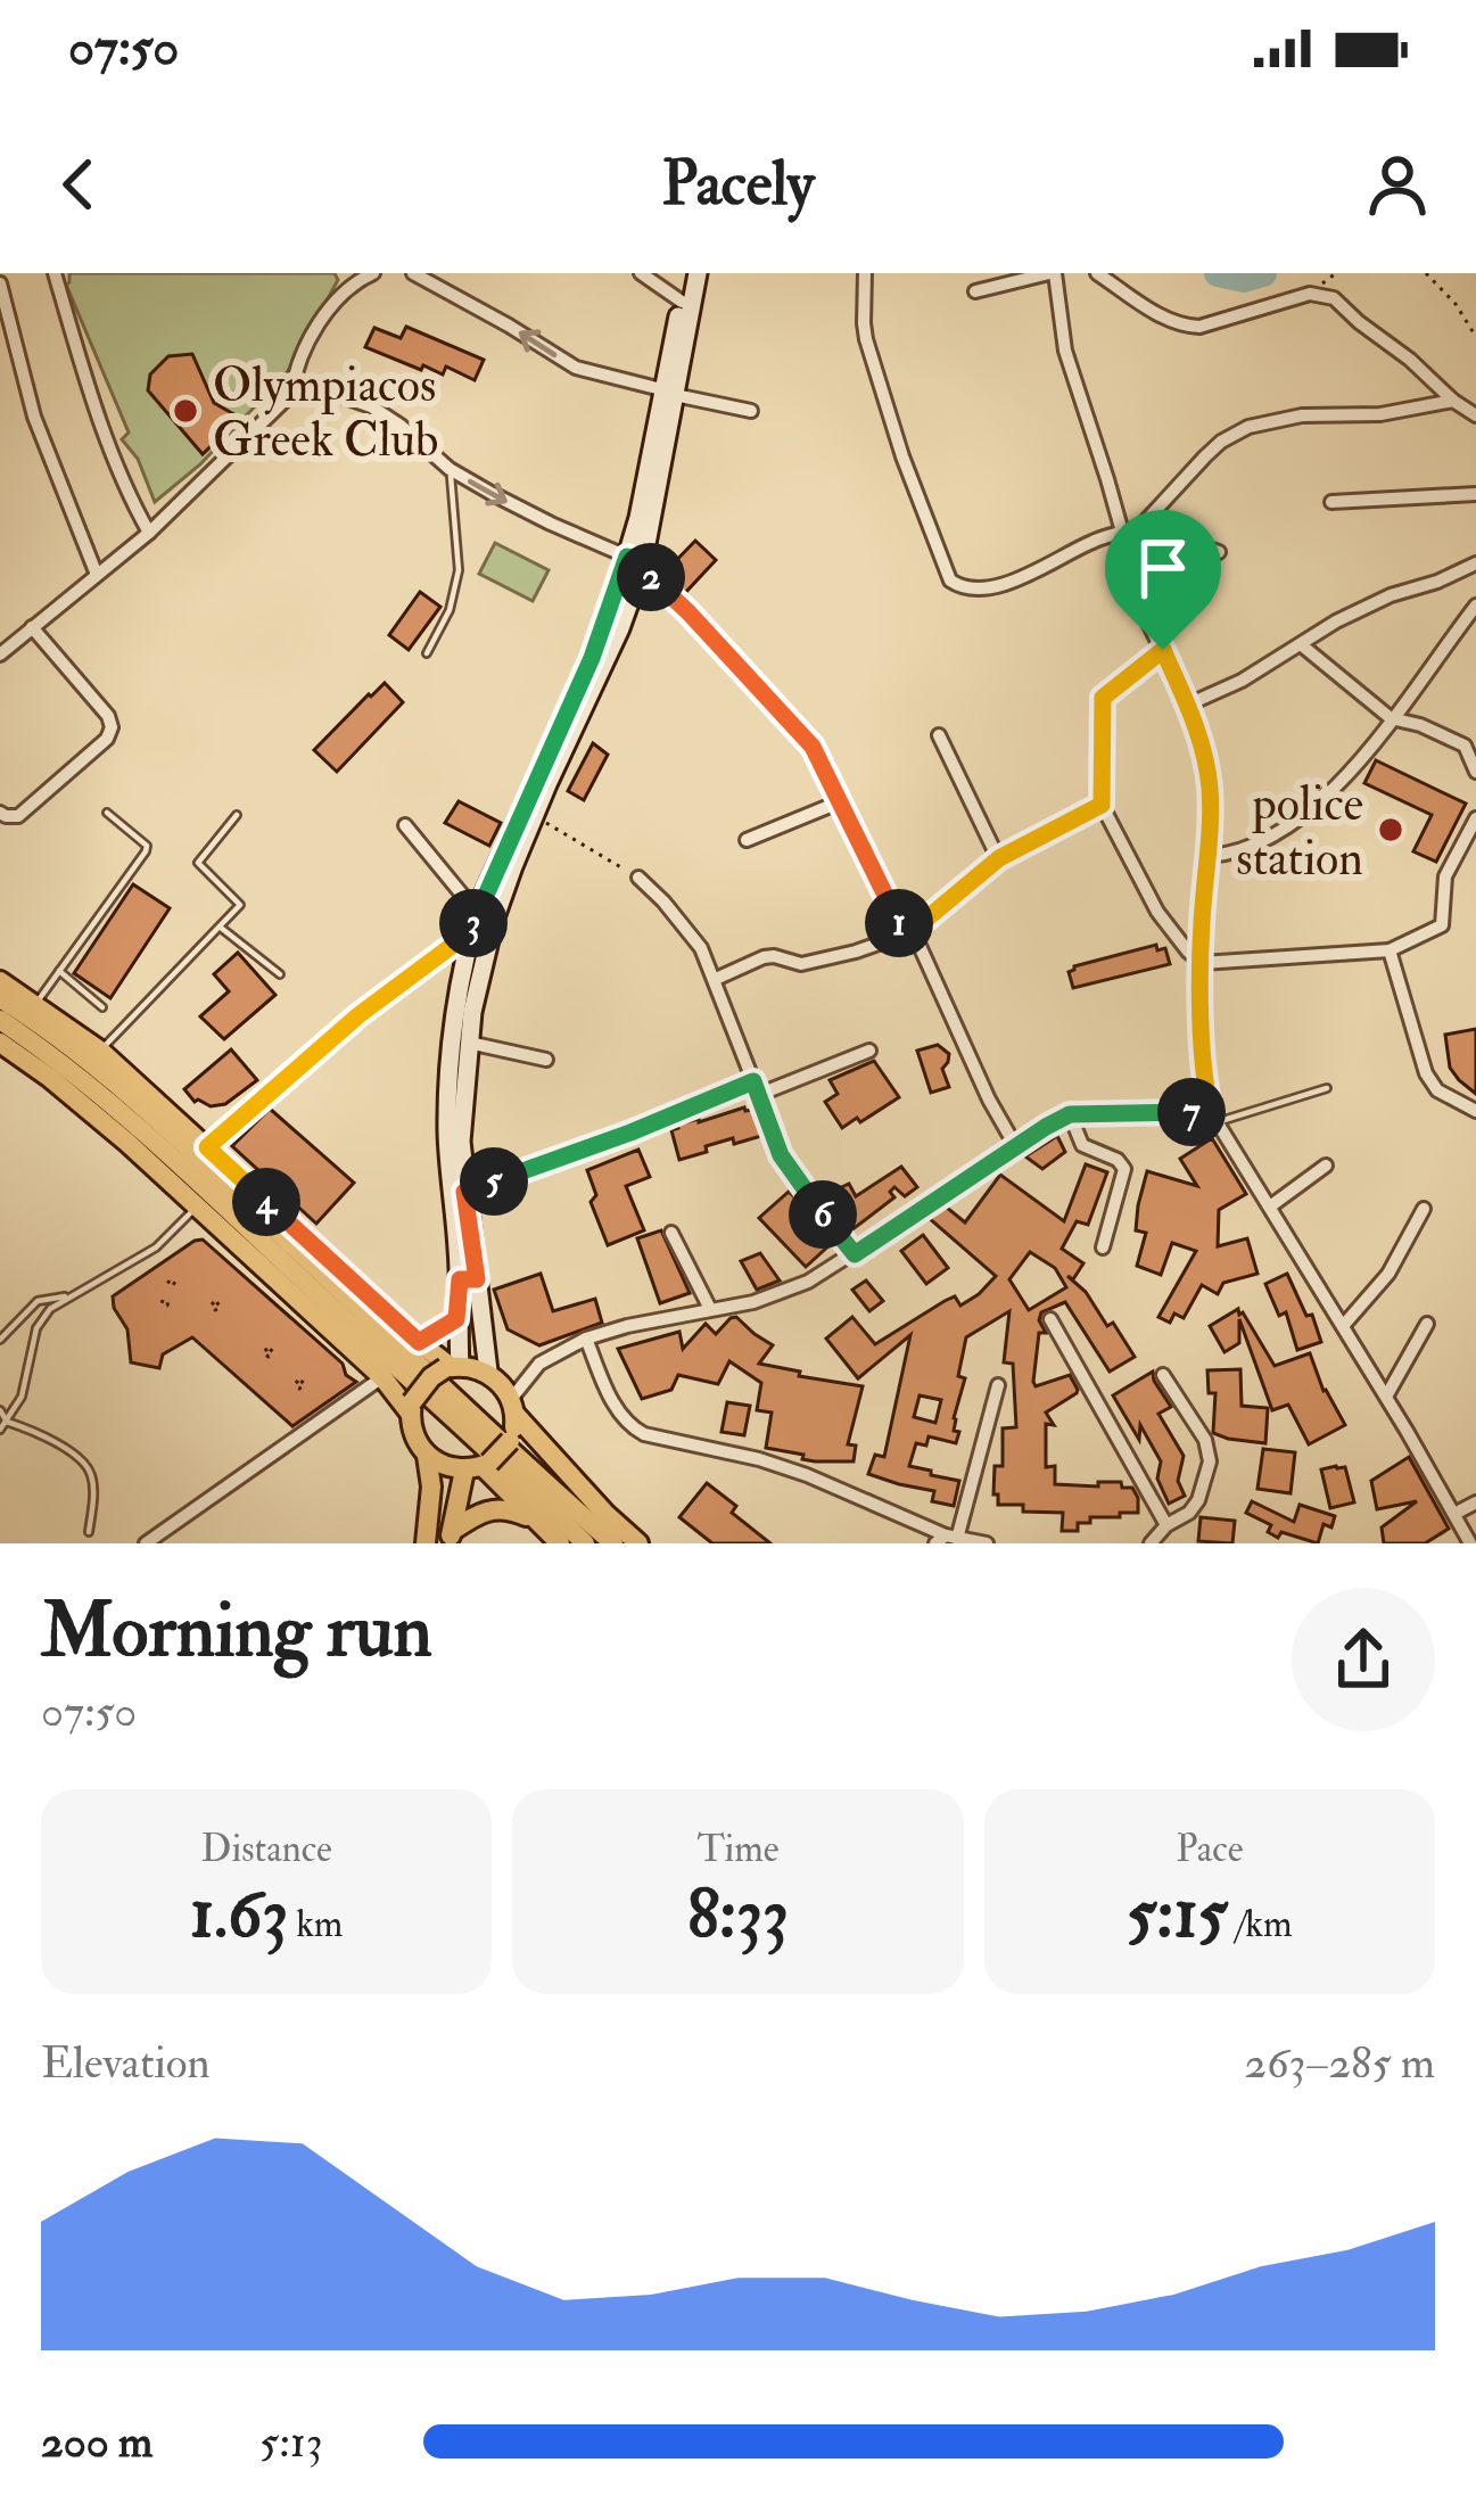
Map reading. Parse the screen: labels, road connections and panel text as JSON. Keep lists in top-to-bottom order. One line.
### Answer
{"places":["Olympiacos Greek Club","police station"],"page":{"status":"07:50","header":"Pacely","pins":["2","1","3","7","5","4","6"],"heading":["Morning run","07:50"],"stats":[["Distance","1.63 km"],["Time","8:33"],["Pace","5:15 /km"]],"chart":["Elevation","263–285 m"],"list":[{"name":"200 m","note":"5:13"}]}}
